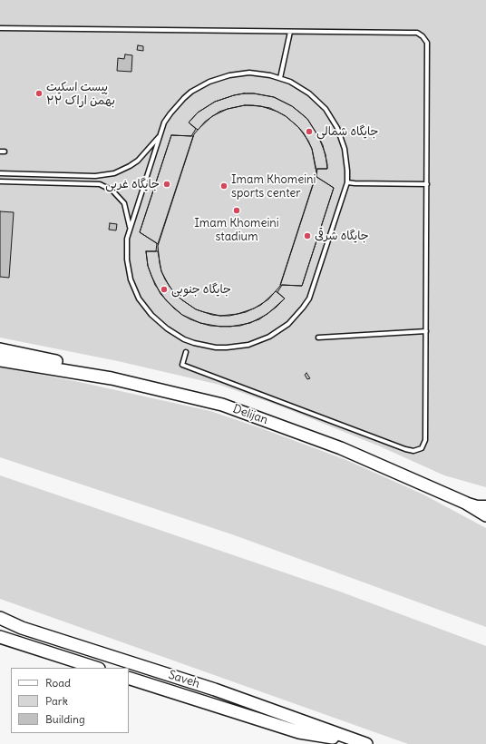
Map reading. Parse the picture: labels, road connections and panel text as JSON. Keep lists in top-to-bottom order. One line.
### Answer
{"streets":{"main road":["Delijan","Saveh"]},"places":["پیست اسکیت ۲۲ بهمن اراک","جایگاه شمالی","جایگاه غربی","Imam Khomeini sports center","Imam Khomeini stadium","جایگاه شرقی","جایگاه جنوبی"],"legend":["Road","Park","Building"]}
